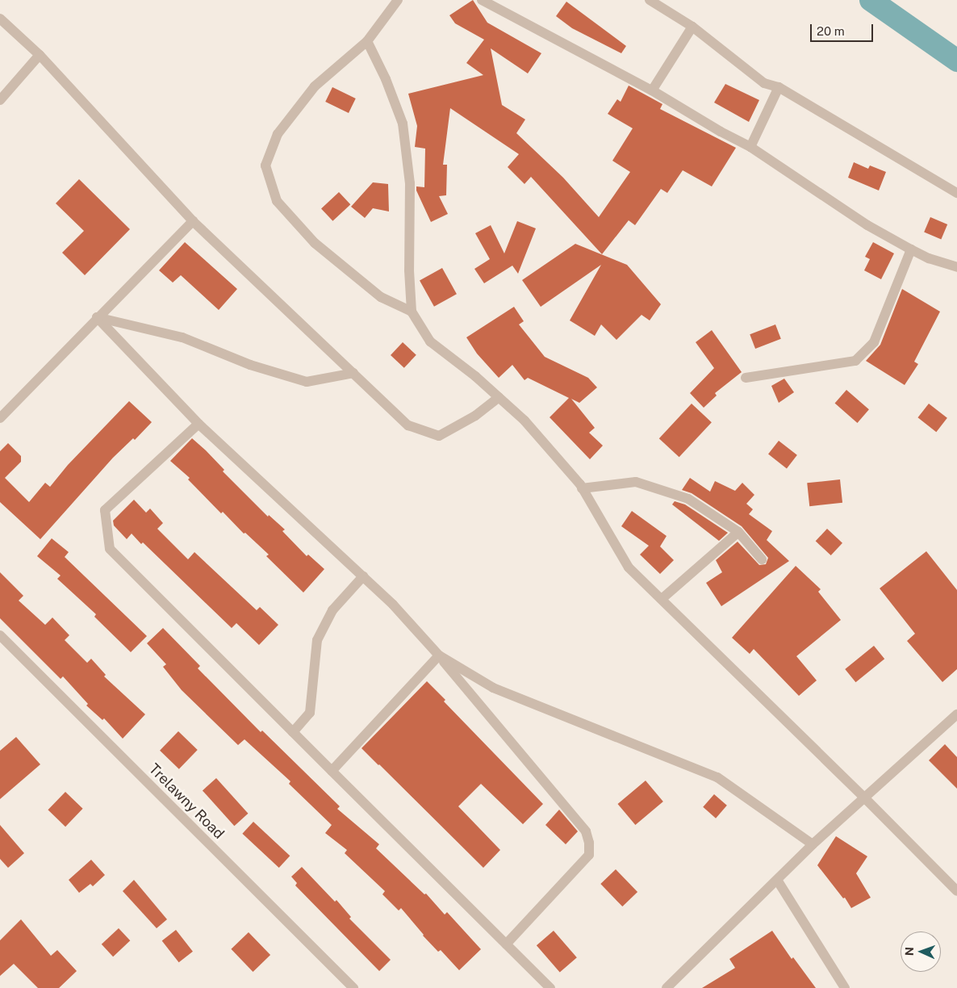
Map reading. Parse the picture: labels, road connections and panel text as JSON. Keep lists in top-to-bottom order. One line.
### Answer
{"streets":{"street":["Trelawny Road"]},"scale_bar":"20 m","north":"left"}
